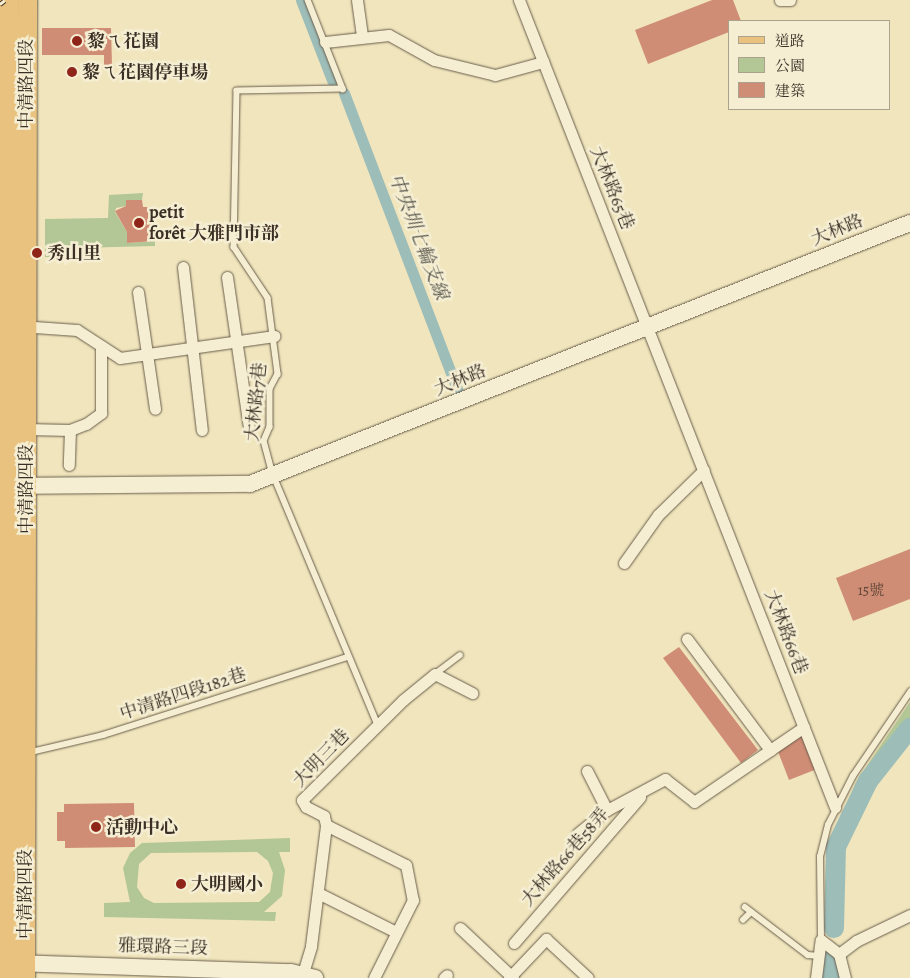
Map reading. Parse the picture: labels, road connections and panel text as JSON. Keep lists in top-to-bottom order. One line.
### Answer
{"streets":{"main road":["中清路四段"],"street":["大林路65巷","大林路","大林路66巷","大明三巷","大林路66巷58弄","雅環路三段"],"lane":["大林路7巷","中清路四段182巷"]},"crossings":[["中清路四段","大林路"],["中清路四段","中清路四段182巷"],["中清路四段","雅環路三段"],["大林路65巷","大林路"],["大林路65巷","大林路66巷"],["大林路","大林路7巷"],["大林路","大林路66巷"],["大林路7巷","中清路四段182巷"],["大林路7巷","大明三巷"],["大林路66巷","大林路66巷58弄"]],"water":["中央圳七輪支線"],"places":["黎ㄟ花園","黎ㄟ花園停車場","petit forêt 大雅門市部","秀山里","活動中心","大明國小"],"house_numbers":["15號"],"legend":["道路","公園","建築"]}
